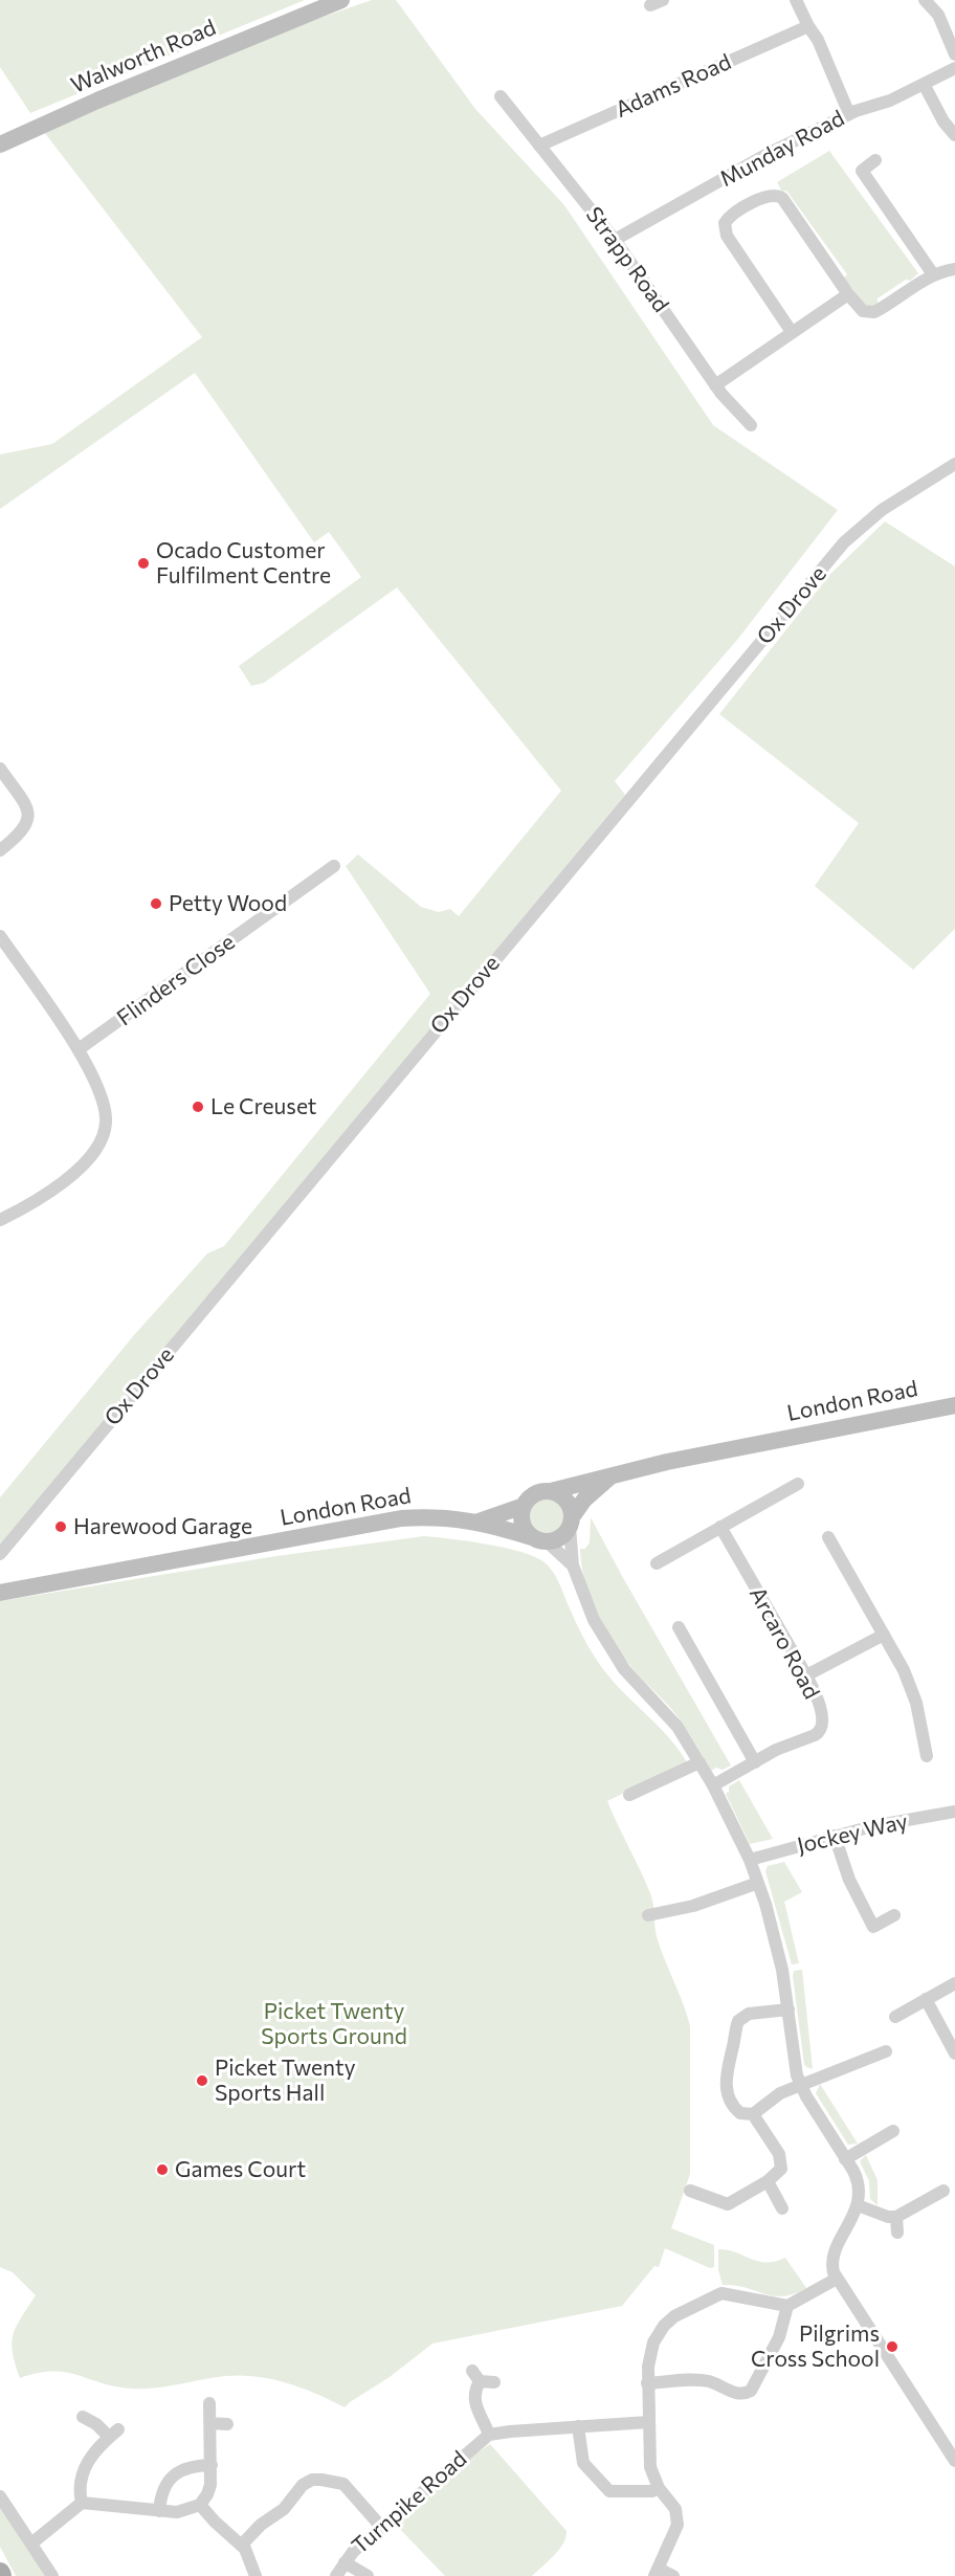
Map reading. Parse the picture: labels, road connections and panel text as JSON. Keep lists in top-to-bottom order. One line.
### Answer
{"streets":{"main road":["Walworth Road","London Road"],"street":["Adams Road","Munday Road","Strapp Road","Ox Drove","Flinders Close","Arcaro Road","Jockey Way","Turnpike Road"]},"crossings":[["Adams Road","Strapp Road"],["Munday Road","Strapp Road"]],"parks":["Picket Twenty Sports Ground"],"places":["Ocado Customer Fulfilment Centre","Petty Wood","Le Creuset","Harewood Garage","Picket Twenty Sports Hall","Games Court","Pilgrims Cross School"]}
